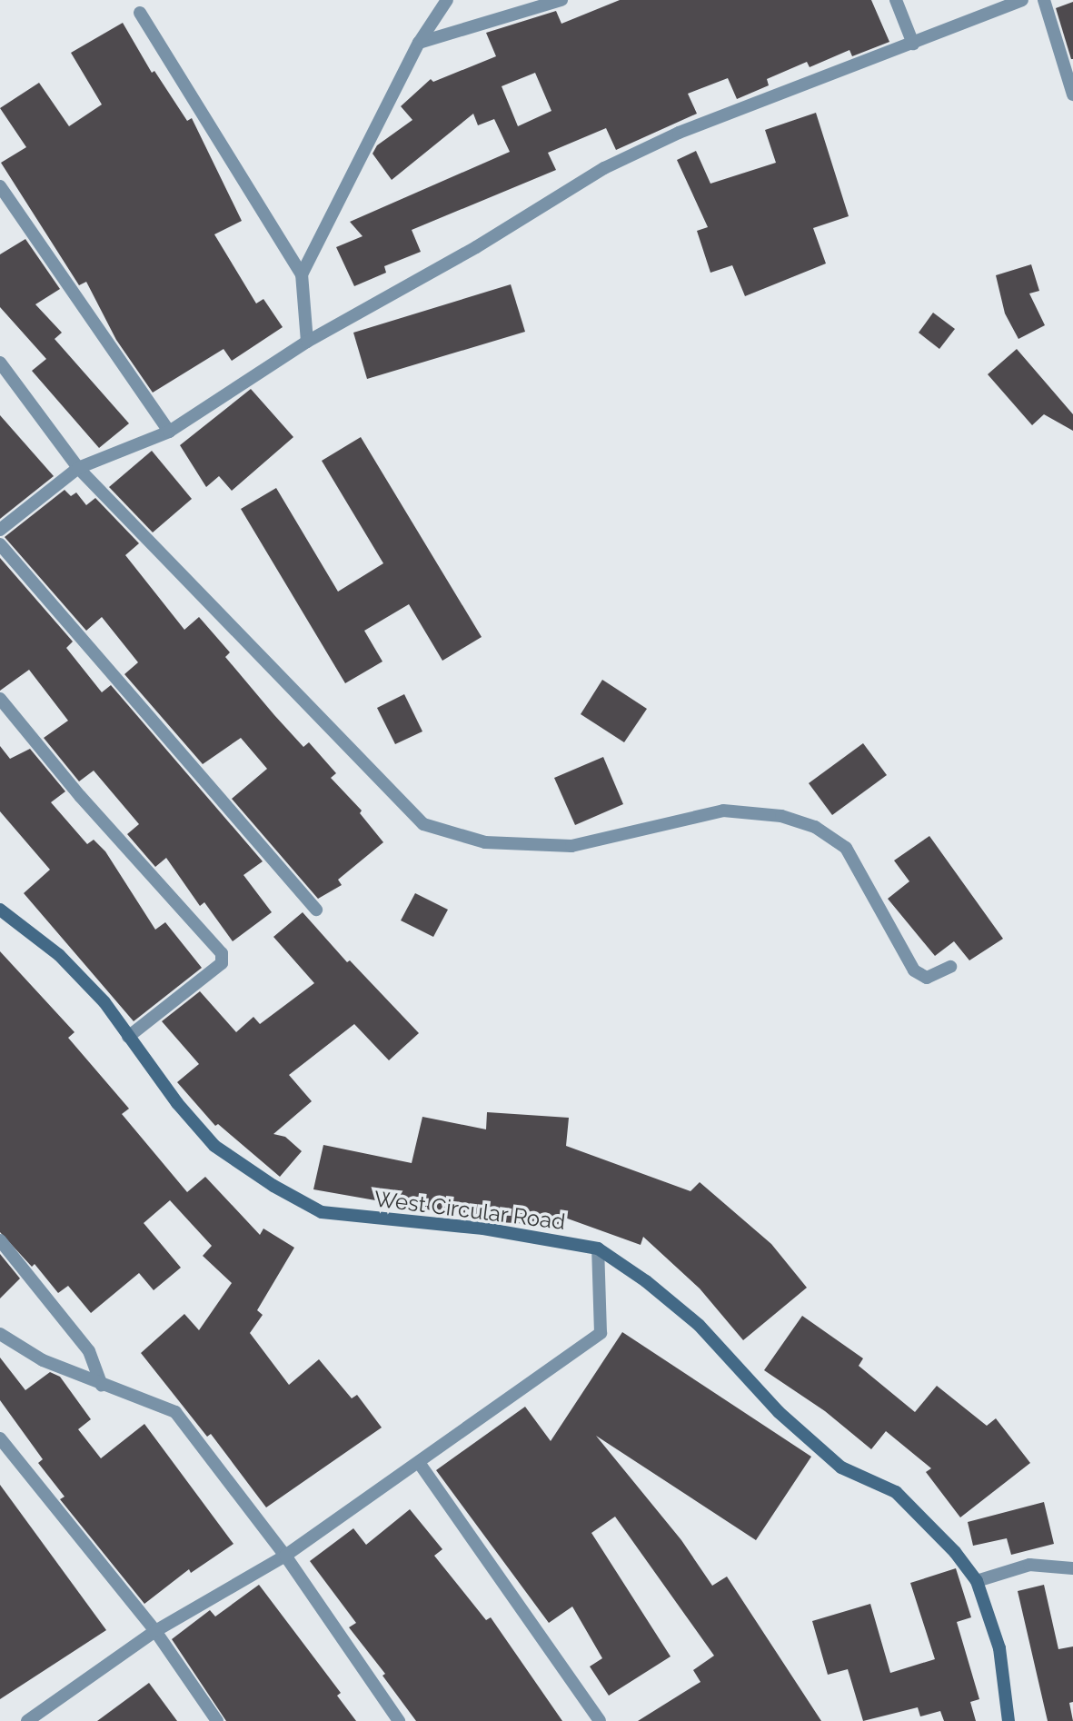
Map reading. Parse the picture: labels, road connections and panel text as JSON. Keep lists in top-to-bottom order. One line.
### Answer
{"streets":{"street":["West Circular Road"]}}
